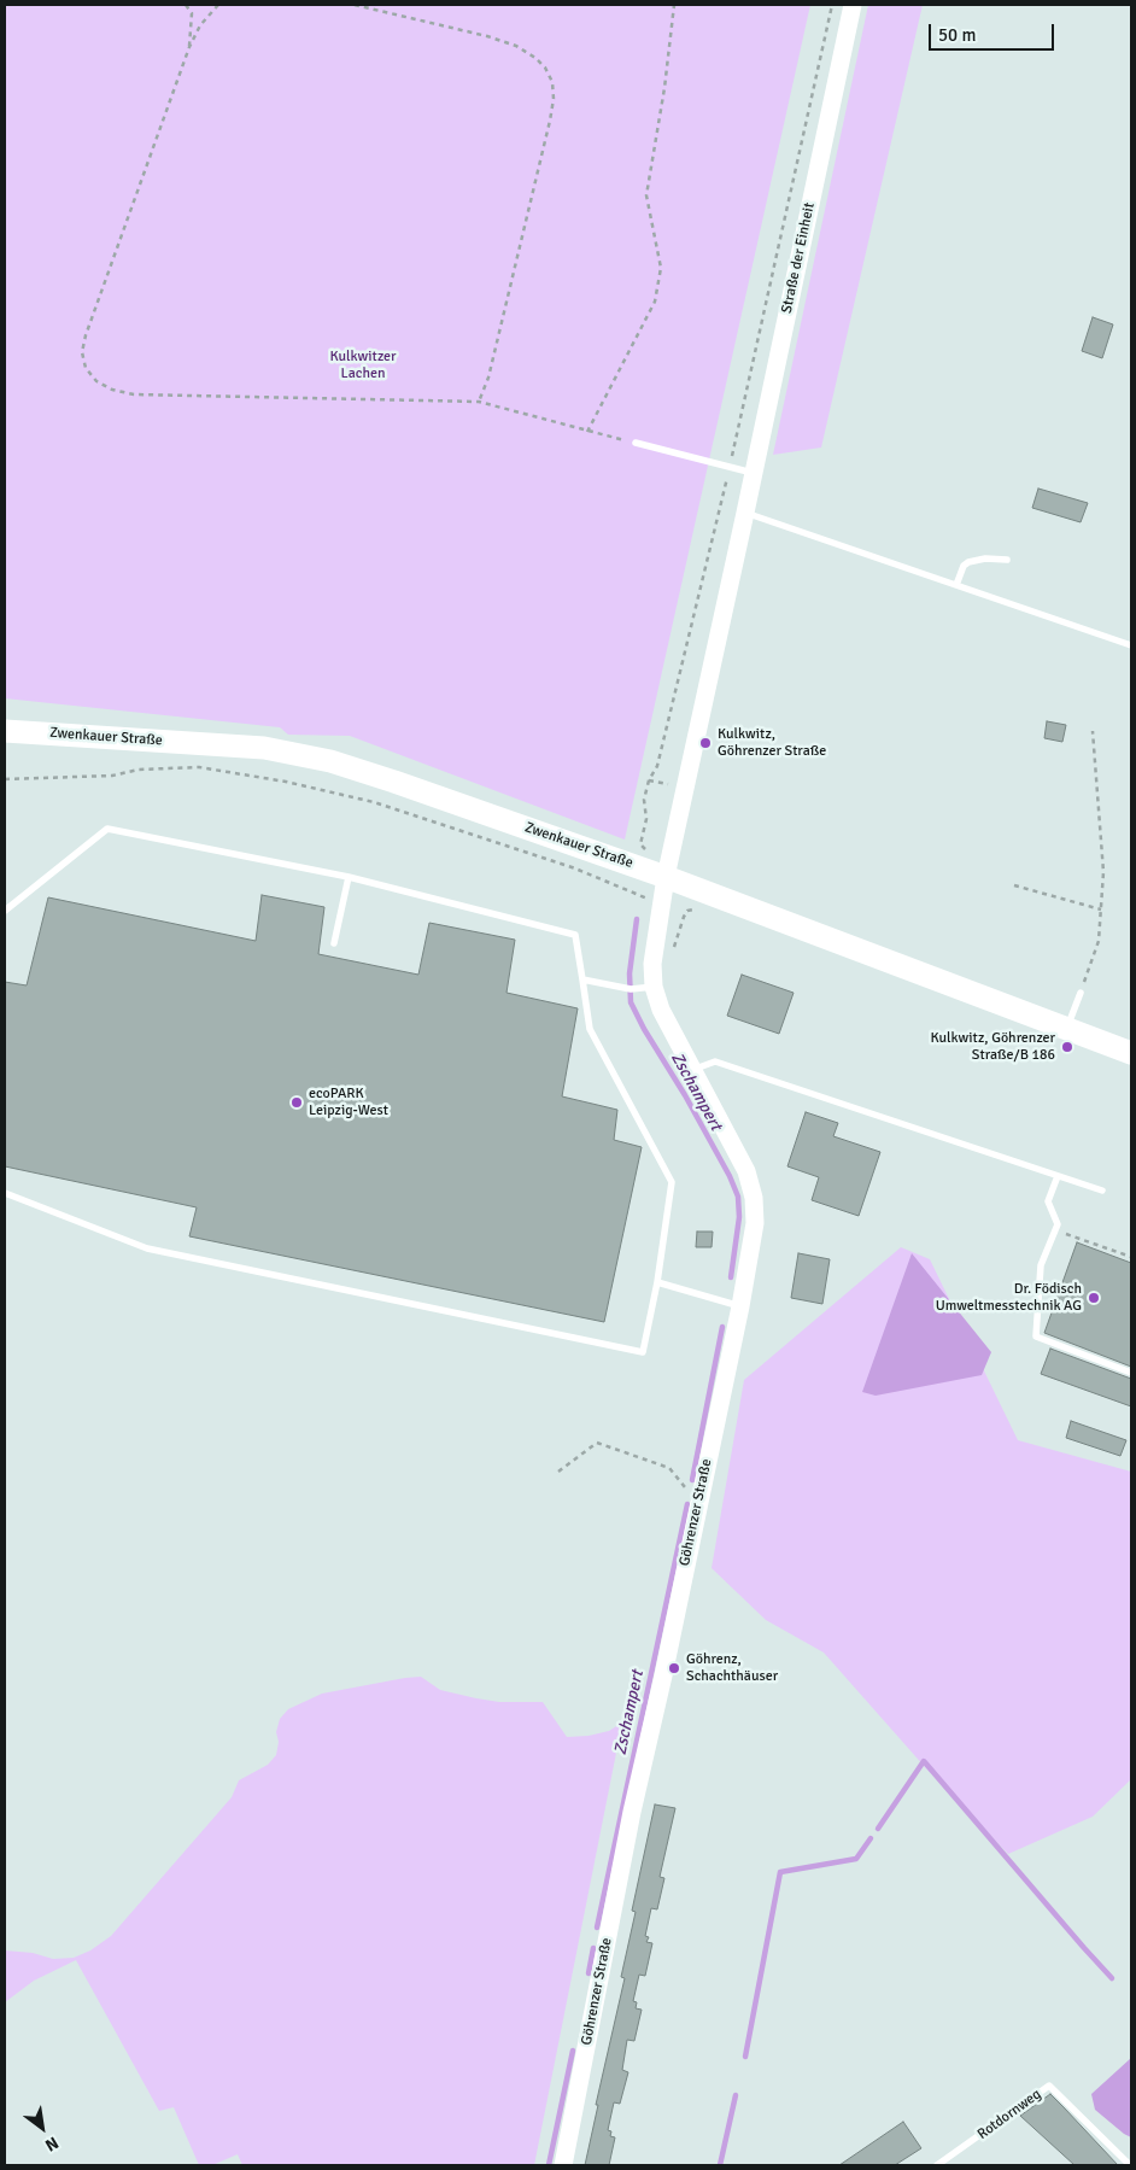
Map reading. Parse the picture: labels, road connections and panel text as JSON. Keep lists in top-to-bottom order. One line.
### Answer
{"streets":{"main road":["Zwenkauer Straße"],"street":["Straße der Einheit","Göhrenzer Straße"],"lane":["Rotdornweg"]},"crossings":[["Straße der Einheit","Zwenkauer Straße"],["Straße der Einheit","Göhrenzer Straße"],["Zwenkauer Straße","Göhrenzer Straße"]],"water":["Zschampert"],"parks":["Kulkwitzer Lachen"],"places":["Kulkwitz, Göhrenzer Straße","Kulkwitz, Göhrenzer Straße/B 186","ecoPARK Leipzig-West","Dr. Födisch Umweltmesstechnik AG","Göhrenz, Schachthäuser"],"scale_bar":"50 m","north":"bottom right"}
